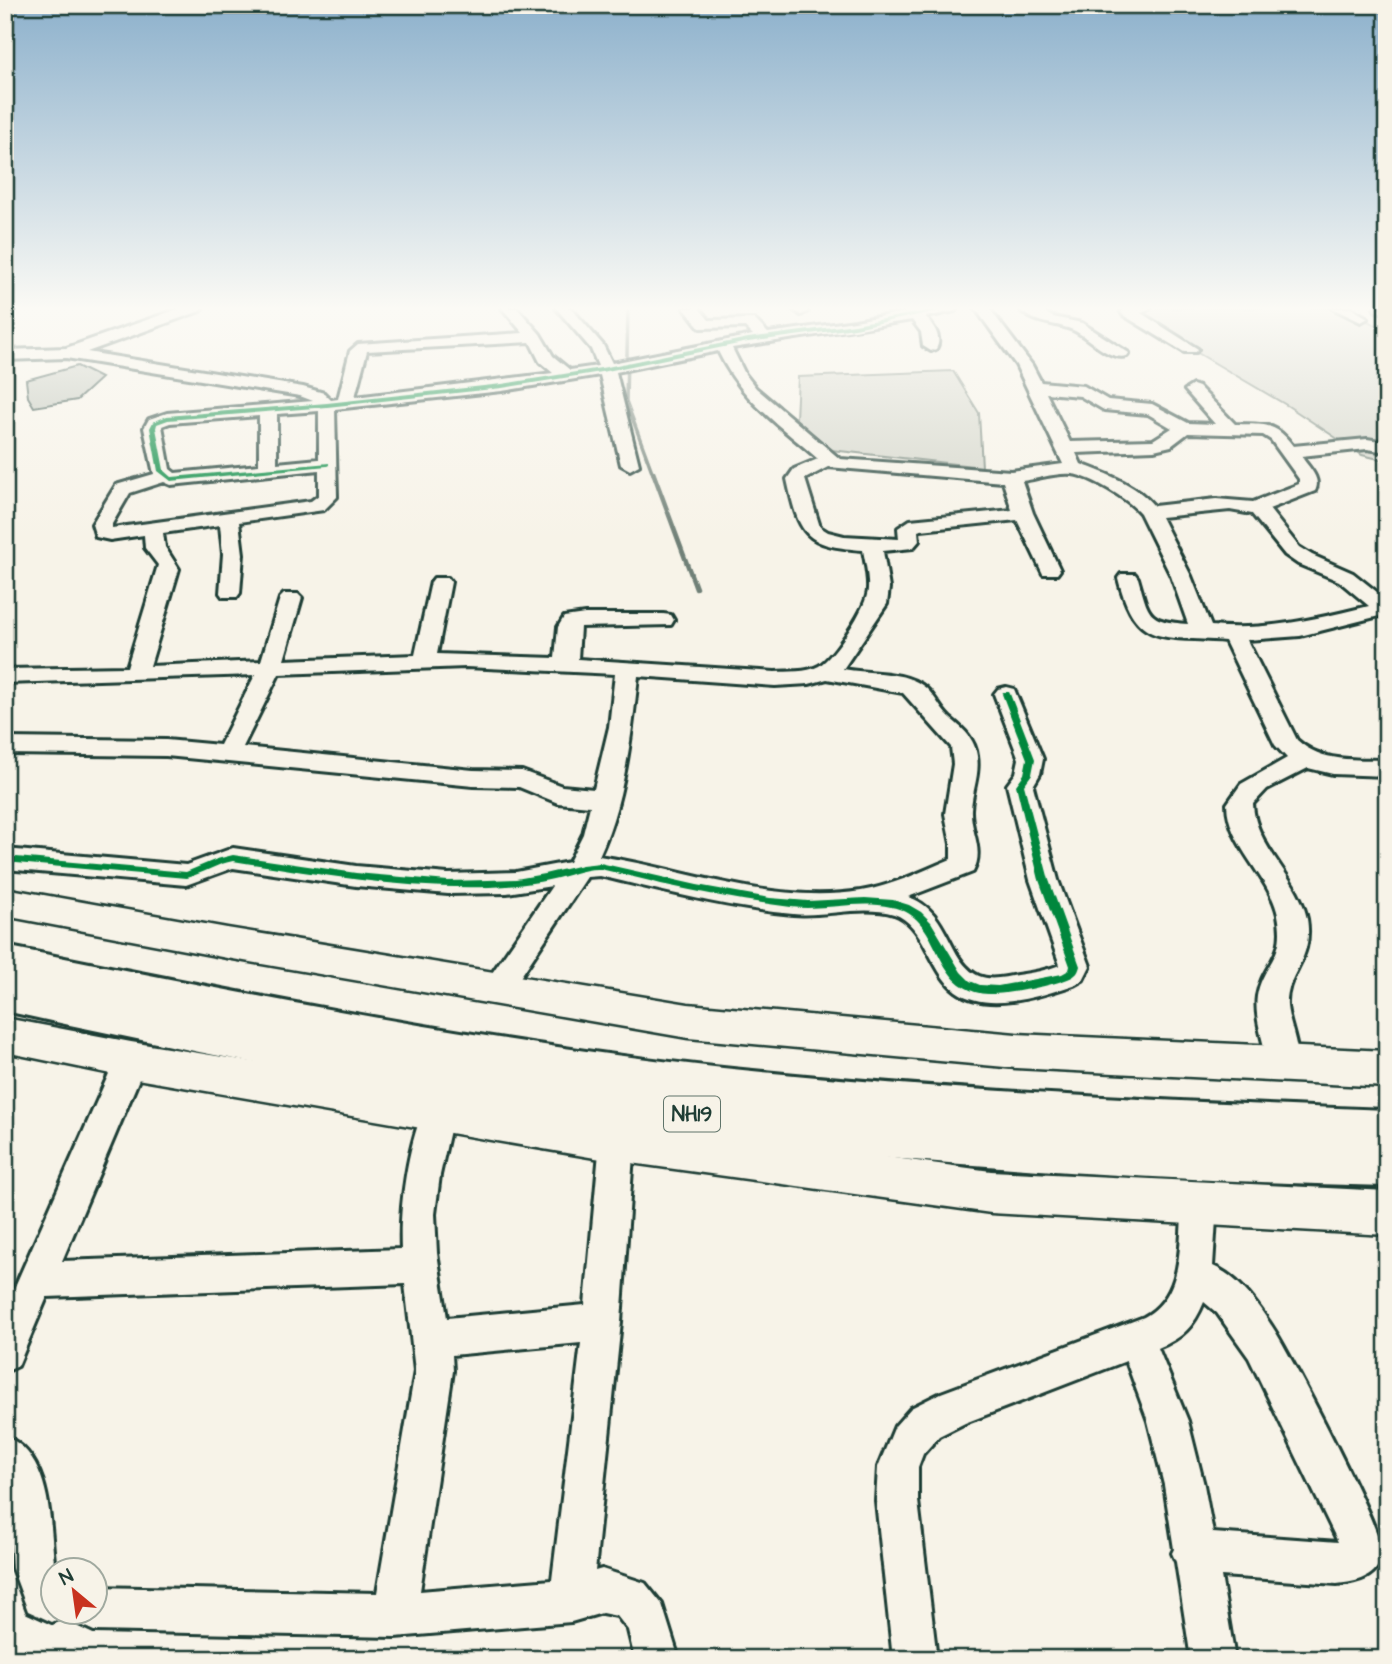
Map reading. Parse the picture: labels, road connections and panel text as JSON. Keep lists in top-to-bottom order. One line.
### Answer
{"streets":{"highway":["NH19"]},"north":"top left"}
